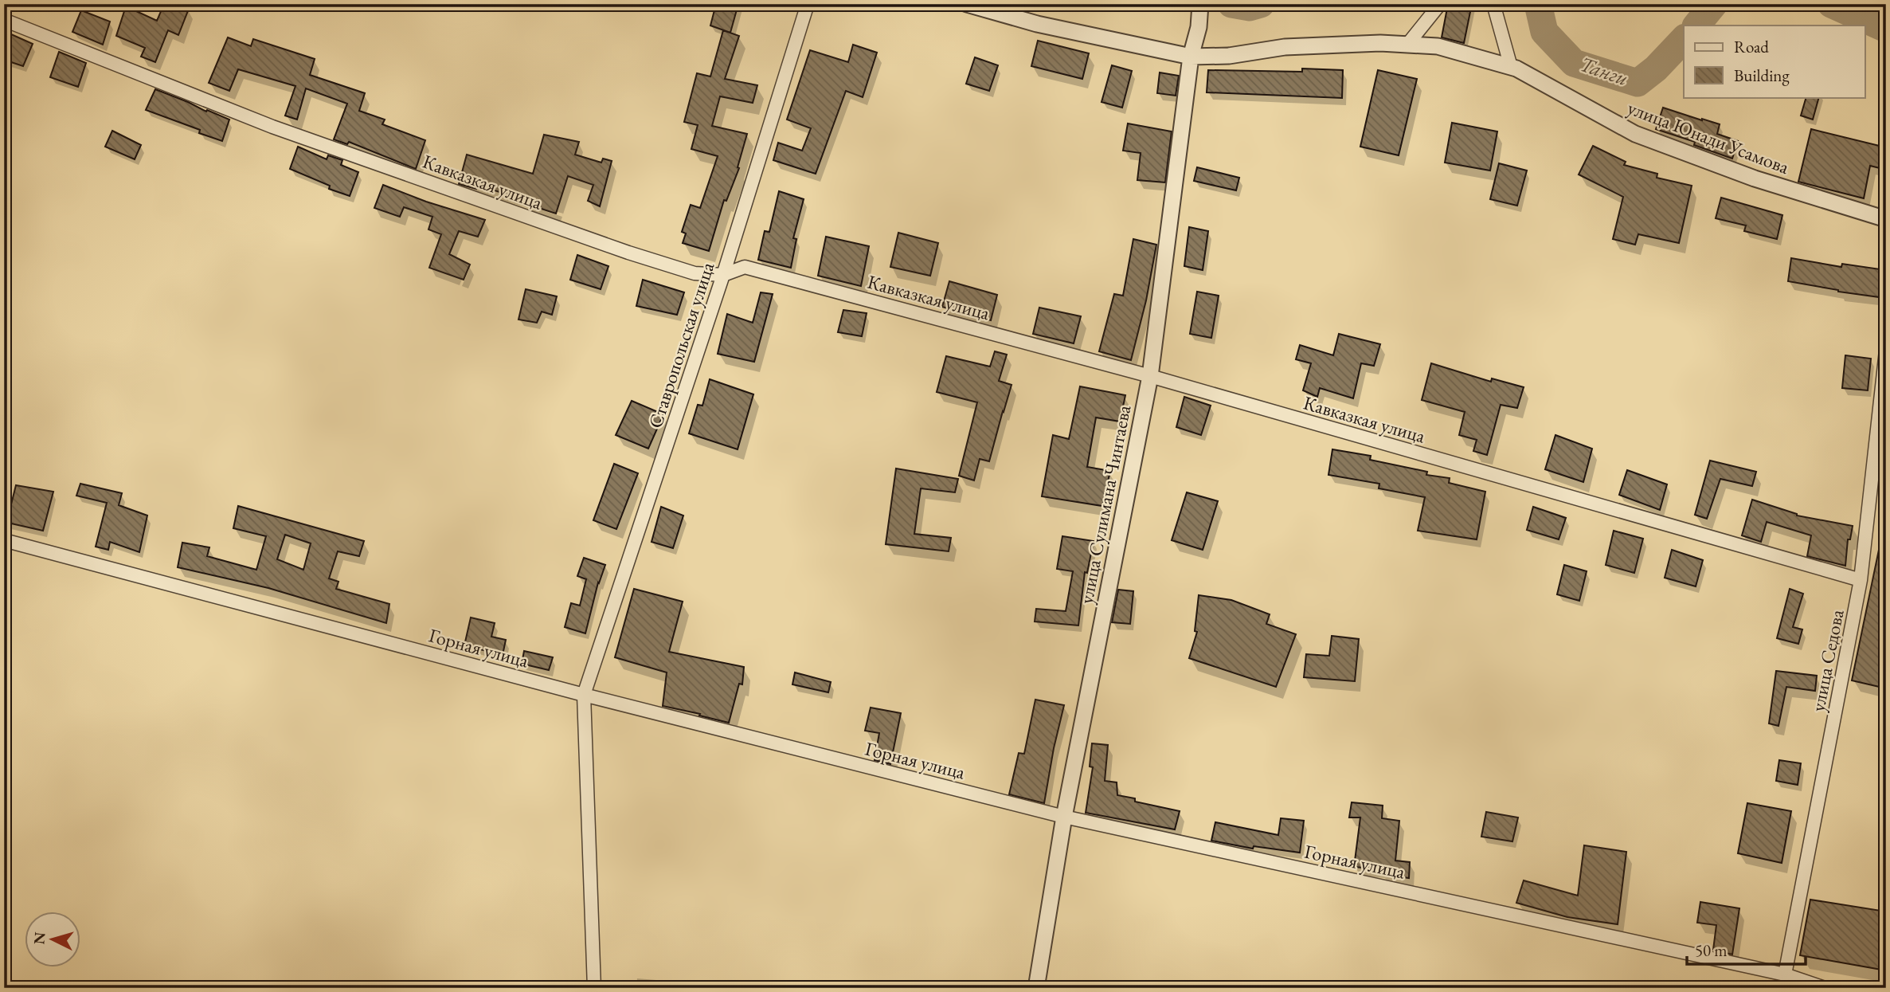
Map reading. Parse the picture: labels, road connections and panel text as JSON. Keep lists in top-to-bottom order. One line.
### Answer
{"streets":{"street":["улица Юнади Усамова","Кавказкая улица","Ставропольская улица","улица Сулимана Чинтаева","Горная улица","улица Седова"]},"crossings":[["улица Юнади Усамова","улица Сулимана Чинтаева"],["Кавказкая улица","Ставропольская улица"],["Кавказкая улица","улица Сулимана Чинтаева"],["Кавказкая улица","улица Седова"],["Ставропольская улица","Горная улица"],["улица Сулимана Чинтаева","Горная улица"],["Горная улица","улица Седова"]],"water":["Танги"],"legend":["Road","Building"],"scale_bar":"50 m","north":"left"}
